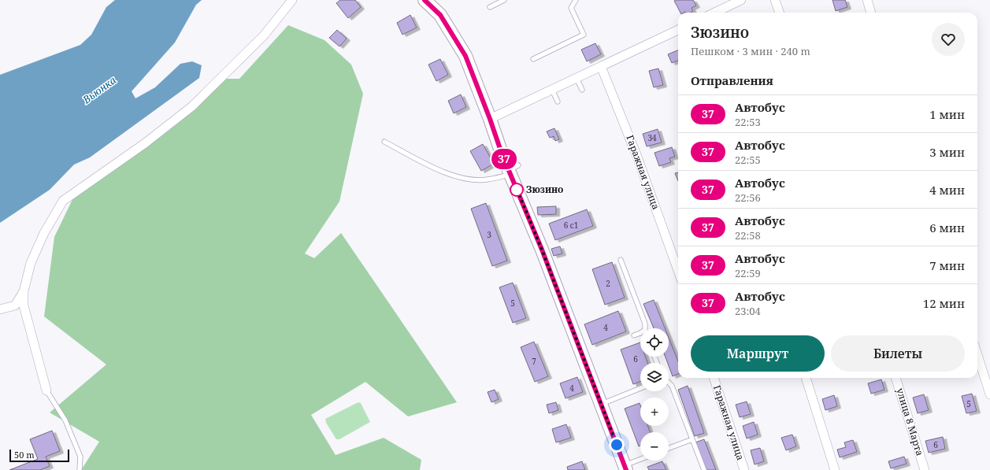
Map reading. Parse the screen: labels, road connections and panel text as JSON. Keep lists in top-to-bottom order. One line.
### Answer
{"streets":{"street":["Гаражная улица","улица 8 Марта"]},"water":["Вьюнка"],"places":["Зюзино"],"lines":["bus line 37"],"house_numbers":["34","6 с1","3","2","5","4","6","7","4","5","6"],"scale_bar":"50 m","page":{"on_map":"37","heading":[["Зюзино","Пешком · 3 мин · 240 m"],"Отправления"],"list":[{"mark":"37","name":"Автобус","note":"22:53","value":"1 мин"},{"mark":"37","name":"Автобус","note":"22:55","value":"3 мин"},{"mark":"37","name":"Автобус","note":"22:56","value":"4 мин"},{"mark":"37","name":"Автобус","note":"22:58","value":"6 мин"},{"mark":"37","name":"Автобус","note":"22:59","value":"7 мин"},{"mark":"37","name":"Автобус","note":"23:04","value":"12 мин"}],"map_buttons":["+","−"],"buttons":["Маршрут","Билеты"],"scale":"50 m"}}
